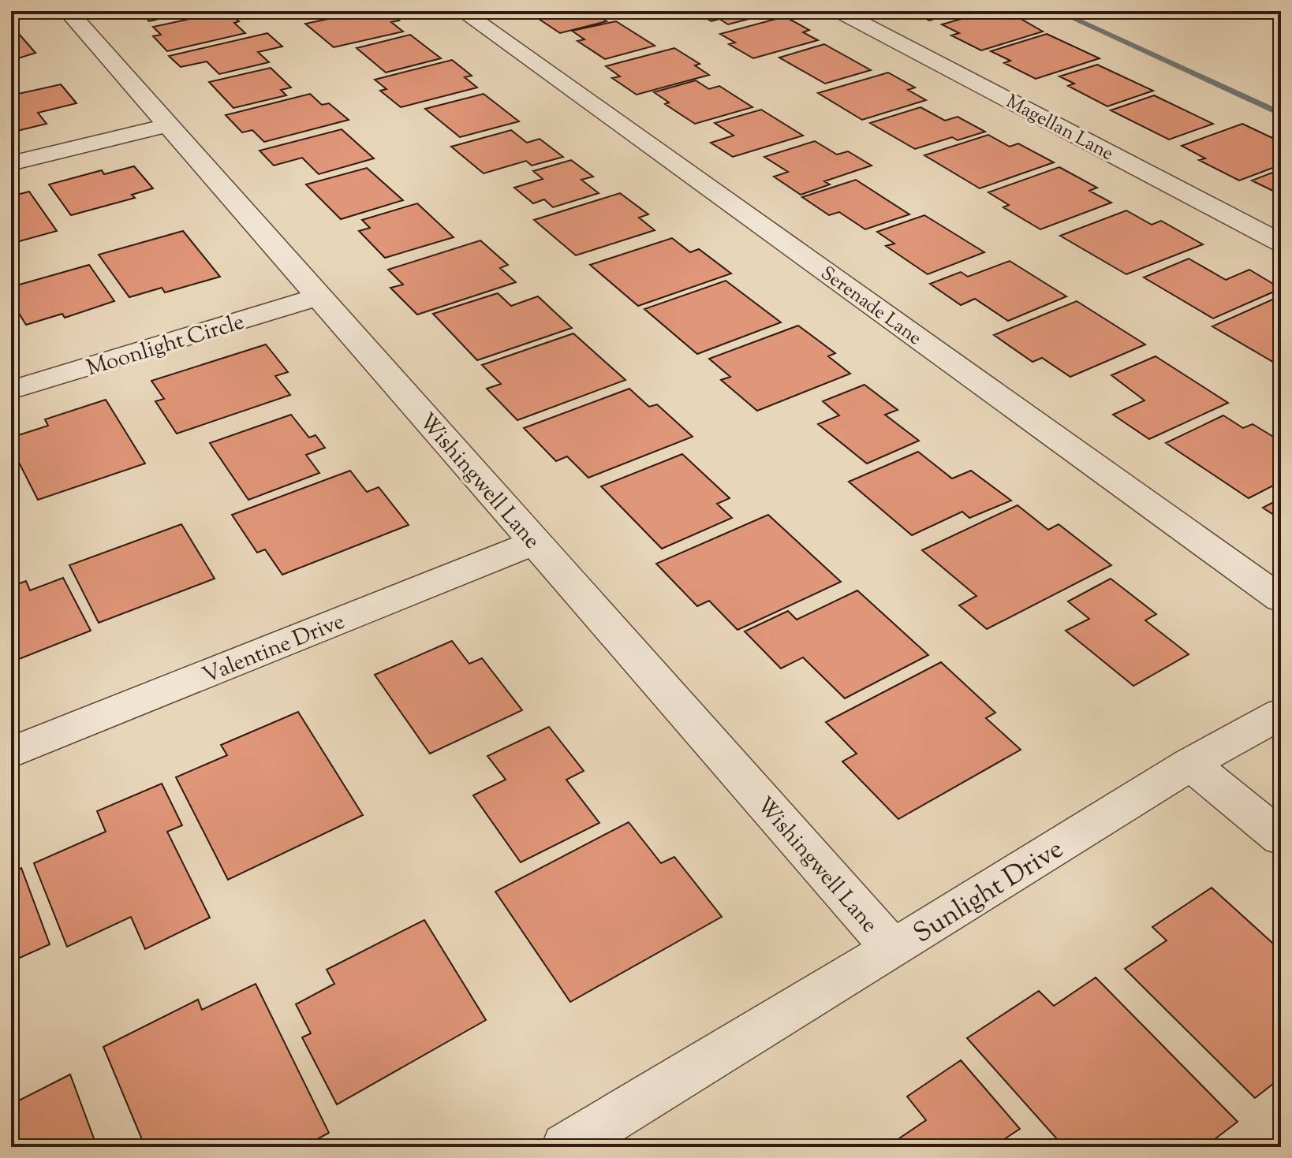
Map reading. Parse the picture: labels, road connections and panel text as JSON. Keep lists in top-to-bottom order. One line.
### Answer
{"streets":{"street":["Magellan Lane","Serenade Lane","Moonlight Circle","Wishingwell Lane","Valentine Drive","Sunlight Drive"]},"crossings":[["Moonlight Circle","Wishingwell Lane"],["Wishingwell Lane","Valentine Drive"],["Wishingwell Lane","Sunlight Drive"]]}
